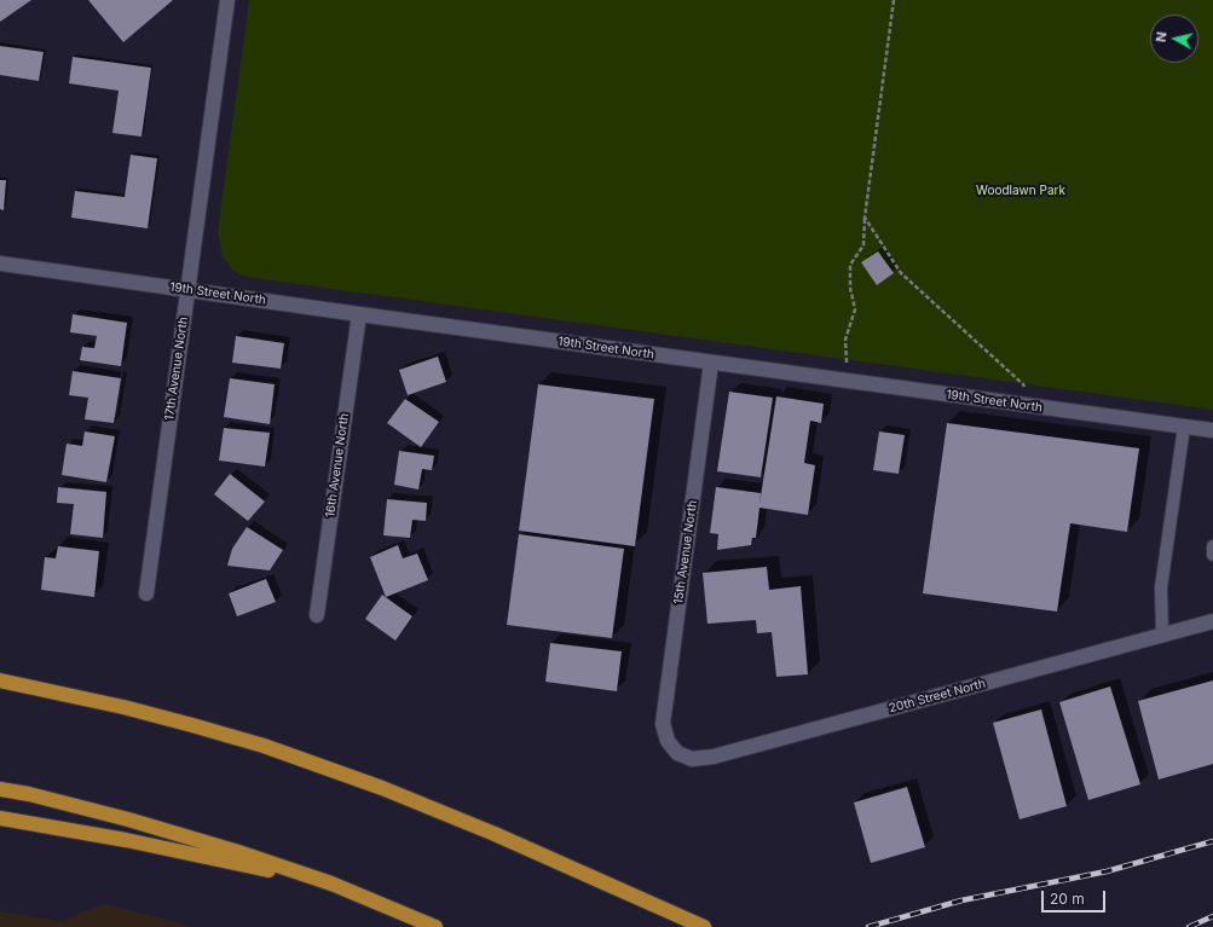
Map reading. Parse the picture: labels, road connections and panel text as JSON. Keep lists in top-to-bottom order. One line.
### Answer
{"streets":{"street":["19th Street North","17th Avenue North","16th Avenue North","15th Avenue North","20th Street North"]},"crossings":[["19th Street North","17th Avenue North"],["19th Street North","16th Avenue North"],["19th Street North","15th Avenue North"],["15th Avenue North","20th Street North"]],"parks":["Woodlawn Park"],"scale_bar":"20 m","north":"left"}
